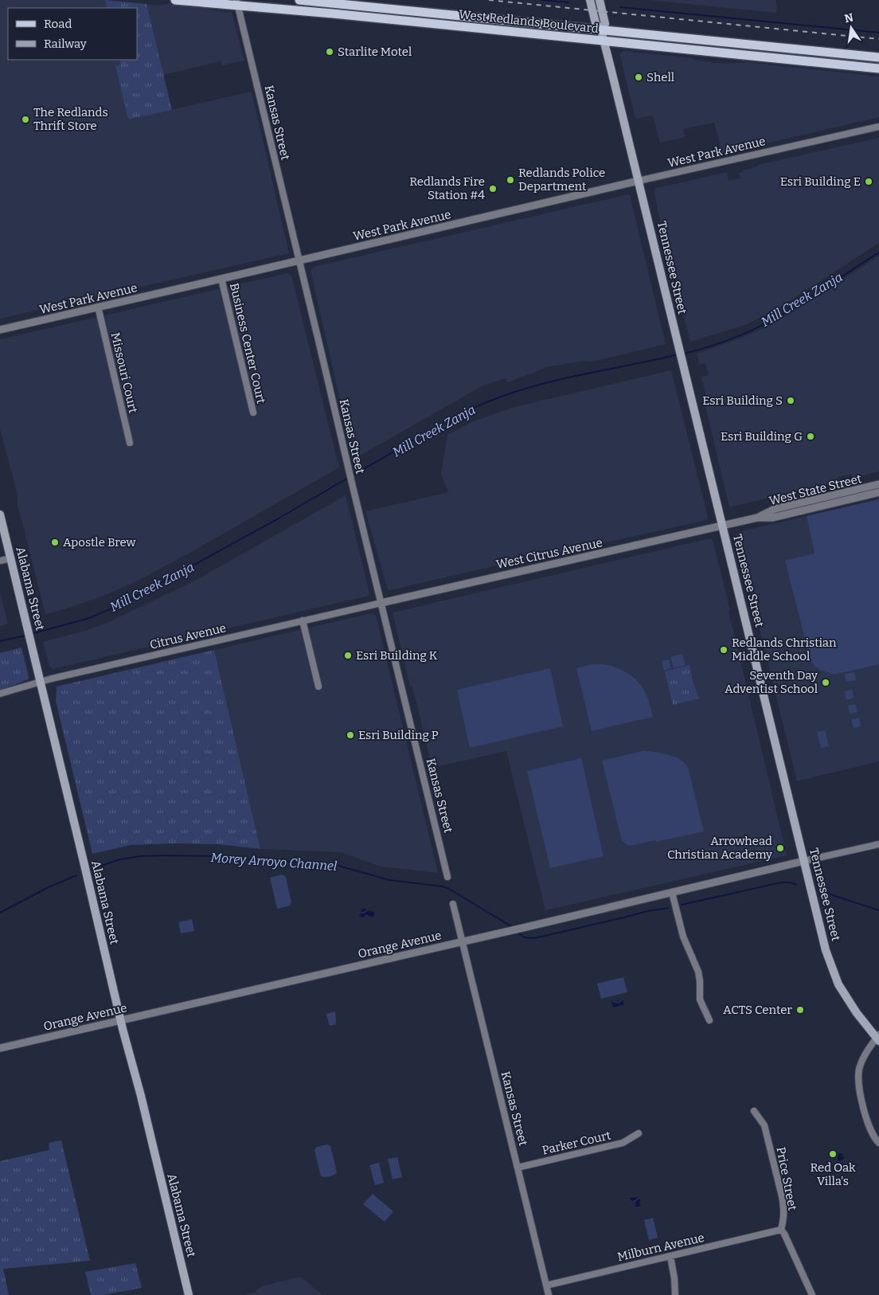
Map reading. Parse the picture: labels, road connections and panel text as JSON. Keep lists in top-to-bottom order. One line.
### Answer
{"streets":{"main road":["West Redlands Boulevard","Tennessee Street","Alabama Street"],"street":["Kansas Street","West Park Avenue","Business Center Court","Missouri Court","West State Street","West Citrus Avenue","Citrus Avenue","Orange Avenue","Parker Court","Price Street","Milburn Avenue"]},"crossings":[["West Redlands Boulevard","Kansas Street"],["West Redlands Boulevard","Tennessee Street"],["Kansas Street","West Park Avenue"],["Kansas Street","West Citrus Avenue"],["Kansas Street","Citrus Avenue"],["Kansas Street","Orange Avenue"],["Kansas Street","Parker Court"],["Kansas Street","Milburn Avenue"],["West Park Avenue","Tennessee Street"],["West Park Avenue","Business Center Court"],["West Park Avenue","Missouri Court"],["Tennessee Street","West State Street"],["Tennessee Street","West Citrus Avenue"],["Tennessee Street","Orange Avenue"],["West State Street","West Citrus Avenue"],["West Citrus Avenue","Citrus Avenue"],["Alabama Street","Citrus Avenue"],["Alabama Street","Orange Avenue"],["Price Street","Milburn Avenue"]],"water":["Mill Creek Zanja","Morey Arroyo Channel"],"places":["Starlite Motel","Shell","The Redlands Thrift Store","Redlands Police Department","Esri Building E","Redlands Fire Station #4","Esri Building S","Esri Building G","Apostle Brew","Redlands Christian Middle School","Esri Building K","Seventh Day Adventist School","Esri Building P","Arrowhead Christian Academy","ACTS Center","Red Oak Villa's"],"legend":["Road","Railway"],"north":"top"}
